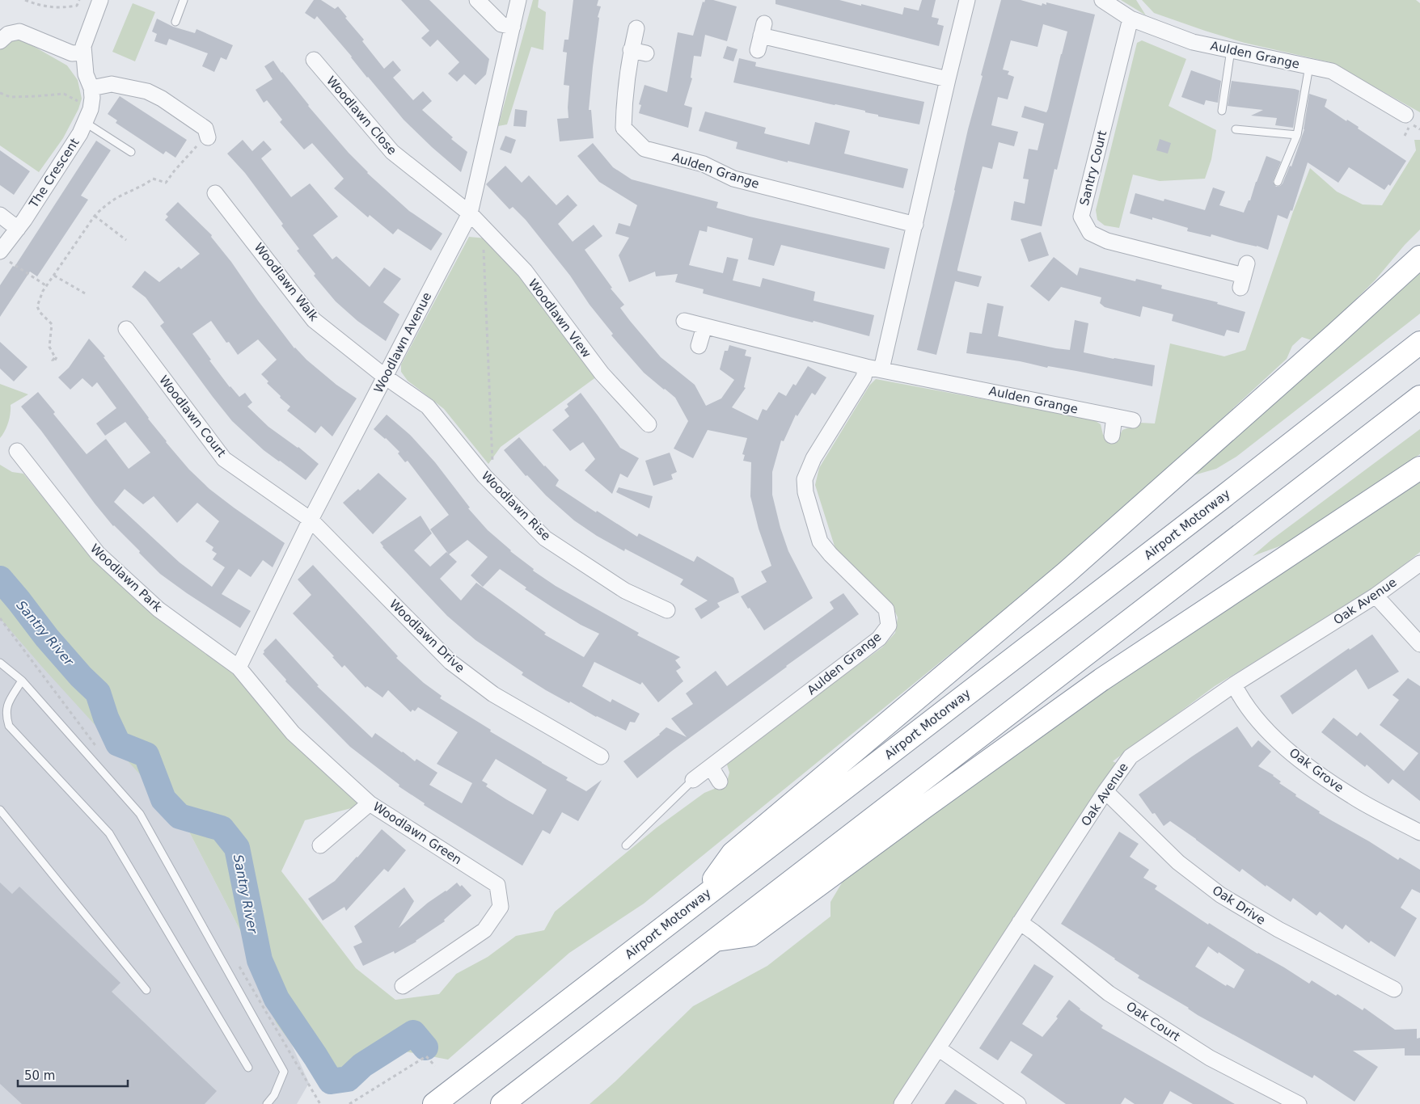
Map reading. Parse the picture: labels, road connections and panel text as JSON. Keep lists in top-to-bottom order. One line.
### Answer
{"streets":{"highway":["Airport Motorway"],"street":["Aulden Grange","Woodlawn Close","Santry Court","The Crescent","Woodlawn Walk","Woodlawn View","Woodlawn Avenue","Woodlawn Court","Woodlawn Rise","Woodlawn Park","Oak Avenue","Woodlawn Drive","Oak Grove","Woodlawn Green","Oak Drive","Oak Court"]},"crossings":[["Aulden Grange","Santry Court"],["Woodlawn Close","Woodlawn View"],["Woodlawn Close","Woodlawn Avenue"],["Woodlawn Walk","Woodlawn Avenue"],["Woodlawn Walk","Woodlawn Rise"],["Woodlawn View","Woodlawn Avenue"],["Woodlawn Avenue","Woodlawn Court"],["Woodlawn Avenue","Woodlawn Rise"],["Woodlawn Avenue","Woodlawn Park"],["Woodlawn Avenue","Woodlawn Drive"],["Woodlawn Avenue","Woodlawn Green"],["Woodlawn Court","Woodlawn Drive"],["Woodlawn Park","Woodlawn Green"],["Oak Avenue","Oak Grove"],["Oak Avenue","Oak Drive"],["Oak Avenue","Oak Court"]],"water":["Santry River"],"scale_bar":"50 m"}
